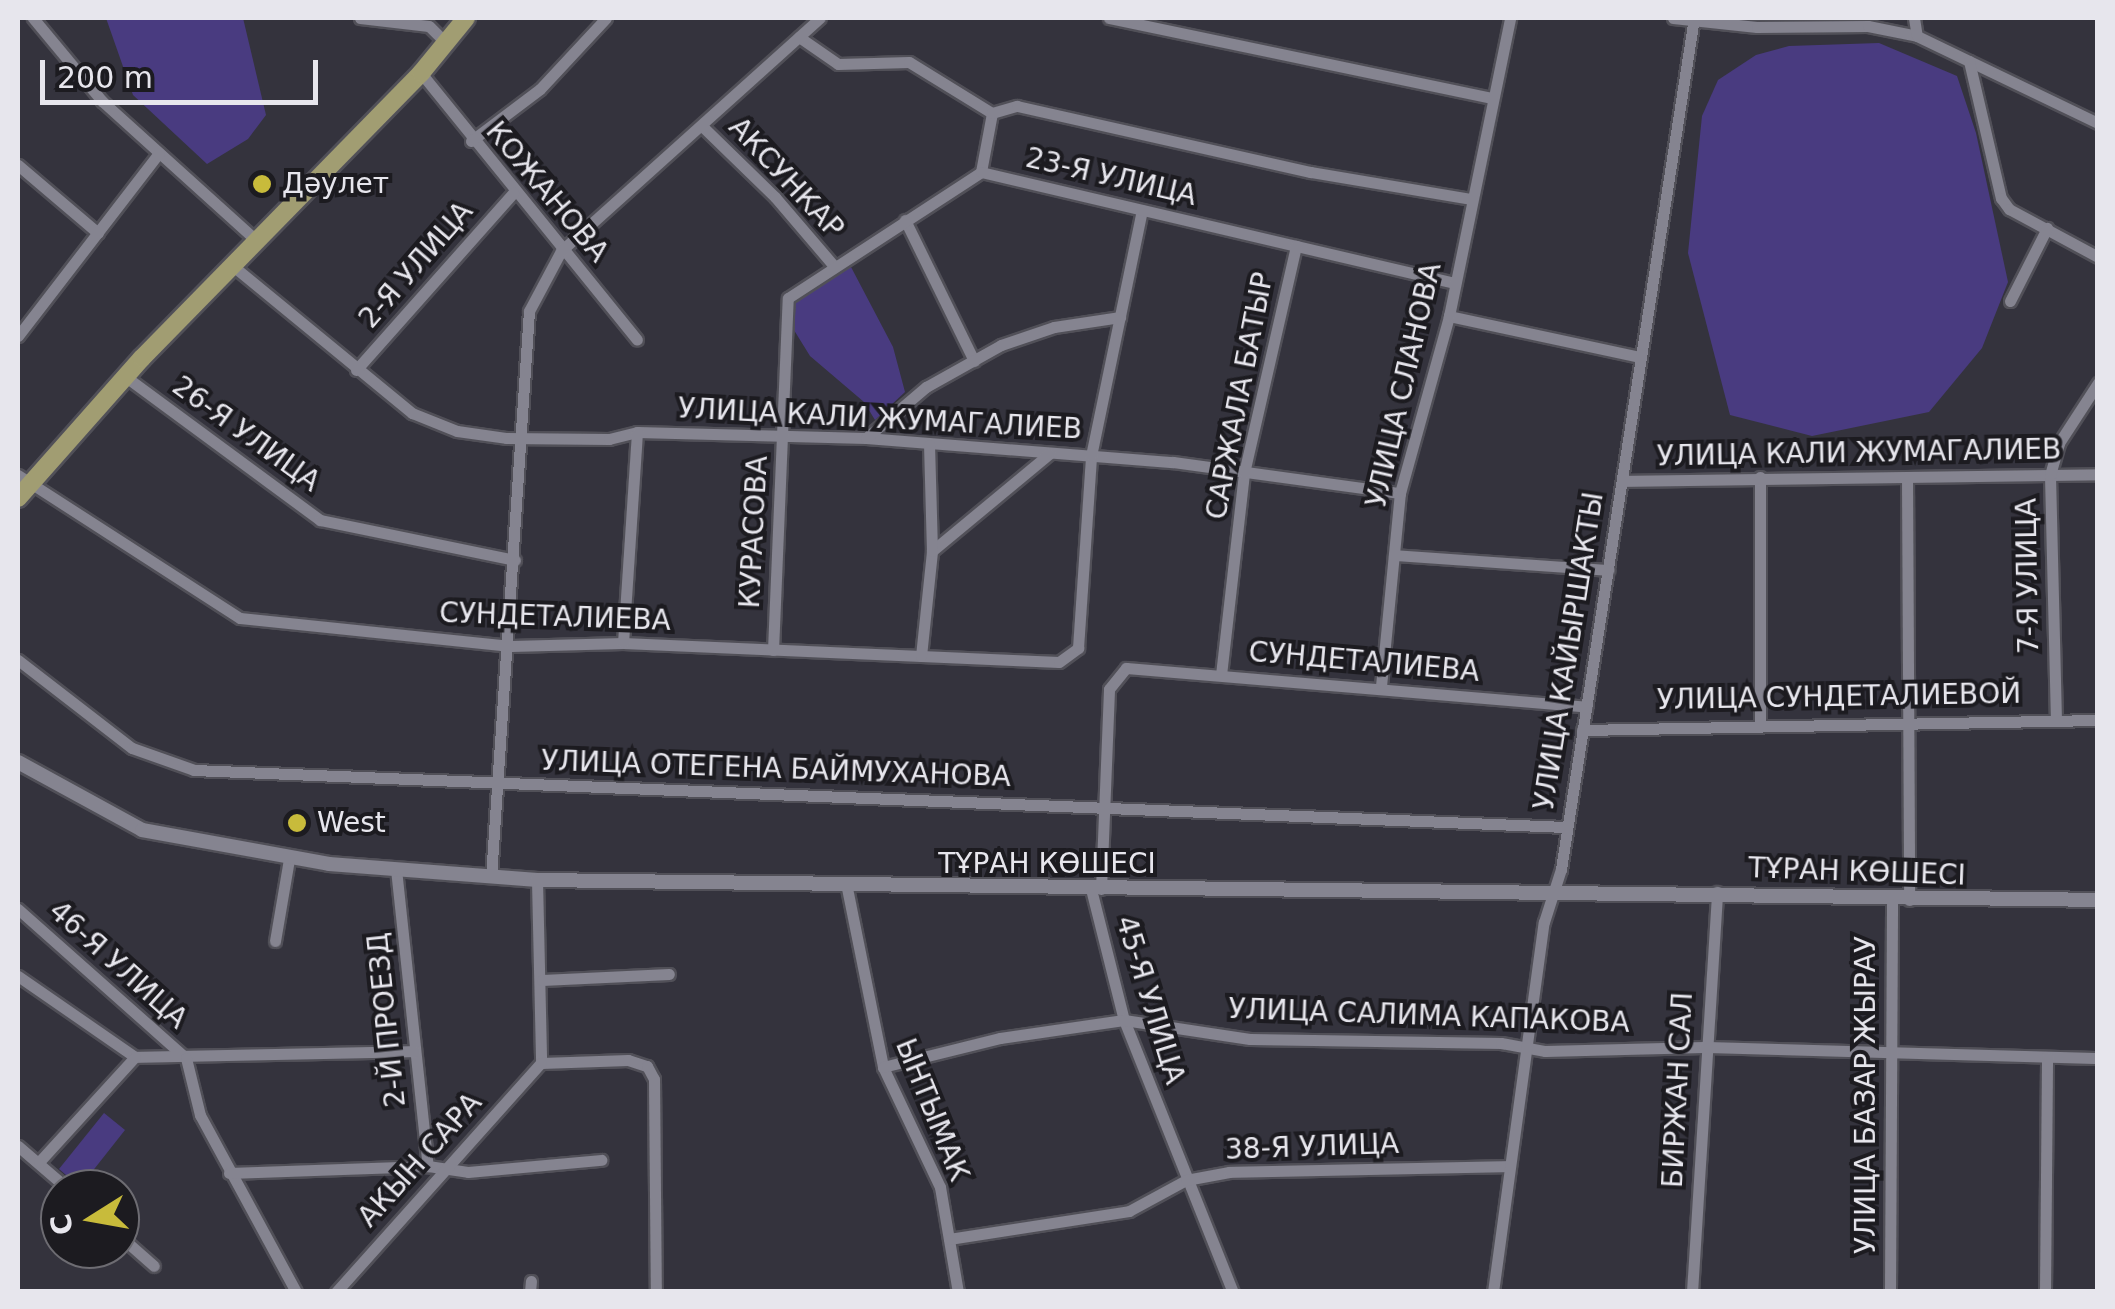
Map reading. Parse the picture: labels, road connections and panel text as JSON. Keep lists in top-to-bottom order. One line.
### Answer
{"streets":{"street":["23-Я УЛИЦА","АКСУНКАР","КОЖАНОВА","2-Я УЛИЦА","УЛИЦА СЛАНОВА","САРЖАЛА БАТЫР","УЛИЦА КАЛИ ЖУМАГАЛИЕВ","26-Я УЛИЦА","КУРАСОВА","7-Я УЛИЦА","СУНДЕТАЛИЕВА","УЛИЦА КАЙЫРШАКТЫ","УЛИЦА СУНДЕТАЛИЕВОЙ","УЛИЦА ОТЕГЕНА БАЙМУХАНОВА","ТҰРАН КӨШЕСІ","46-Я УЛИЦА","45-Я УЛИЦА","УЛИЦА САЛИМА КАПАКОВА","2-Й ПРОЕЗД","БИРЖАН САЛ","УЛИЦА БАЗАР ЖЫРАУ","ЫНТЫМАК","38-Я УЛИЦА","АКЫН САРА"]},"crossings":[["23-Я УЛИЦА","АКСУНКАР"],["23-Я УЛИЦА","УЛИЦА СЛАНОВА"],["23-Я УЛИЦА","САРЖАЛА БАТЫР"],["23-Я УЛИЦА","КУРАСОВА"],["КОЖАНОВА","2-Я УЛИЦА"],["2-Я УЛИЦА","УЛИЦА КАЛИ ЖУМАГАЛИЕВ"],["УЛИЦА СЛАНОВА","УЛИЦА КАЛИ ЖУМАГАЛИЕВ"],["УЛИЦА СЛАНОВА","СУНДЕТАЛИЕВА"],["САРЖАЛА БАТЫР","УЛИЦА КАЛИ ЖУМАГАЛИЕВ"],["САРЖАЛА БАТЫР","СУНДЕТАЛИЕВА"],["УЛИЦА КАЛИ ЖУМАГАЛИЕВ","КУРАСОВА"],["УЛИЦА КАЛИ ЖУМАГАЛИЕВ","7-Я УЛИЦА"],["УЛИЦА КАЛИ ЖУМАГАЛИЕВ","СУНДЕТАЛИЕВА"],["УЛИЦА КАЛИ ЖУМАГАЛИЕВ","УЛИЦА КАЙЫРШАКТЫ"],["КУРАСОВА","СУНДЕТАЛИЕВА"],["7-Я УЛИЦА","УЛИЦА СУНДЕТАЛИЕВОЙ"],["СУНДЕТАЛИЕВА","УЛИЦА КАЙЫРШАКТЫ"],["СУНДЕТАЛИЕВА","УЛИЦА ОТЕГЕНА БАЙМУХАНОВА"],["СУНДЕТАЛИЕВА","ТҰРАН КӨШЕСІ"],["СУНДЕТАЛИЕВА","45-Я УЛИЦА"],["УЛИЦА КАЙЫРШАКТЫ","УЛИЦА СУНДЕТАЛИЕВОЙ"],["УЛИЦА КАЙЫРШАКТЫ","УЛИЦА ОТЕГЕНА БАЙМУХАНОВА"],["УЛИЦА КАЙЫРШАКТЫ","ТҰРАН КӨШЕСІ"],["УЛИЦА КАЙЫРШАКТЫ","УЛИЦА САЛИМА КАПАКОВА"],["УЛИЦА КАЙЫРШАКТЫ","38-Я УЛИЦА"],["ТҰРАН КӨШЕСІ","45-Я УЛИЦА"],["ТҰРАН КӨШЕСІ","2-Й ПРОЕЗД"],["ТҰРАН КӨШЕСІ","БИРЖАН САЛ"],["ТҰРАН КӨШЕСІ","УЛИЦА БАЗАР ЖЫРАУ"],["ТҰРАН КӨШЕСІ","ЫНТЫМАК"],["46-Я УЛИЦА","2-Й ПРОЕЗД"],["45-Я УЛИЦА","УЛИЦА САЛИМА КАПАКОВА"],["45-Я УЛИЦА","38-Я УЛИЦА"],["УЛИЦА САЛИМА КАПАКОВА","БИРЖАН САЛ"],["УЛИЦА САЛИМА КАПАКОВА","УЛИЦА БАЗАР ЖЫРАУ"],["УЛИЦА САЛИМА КАПАКОВА","ЫНТЫМАК"],["ЫНТЫМАК","38-Я УЛИЦА"]],"places":["Дәулет","West"],"scale_bar":"200 m","north":"left"}
